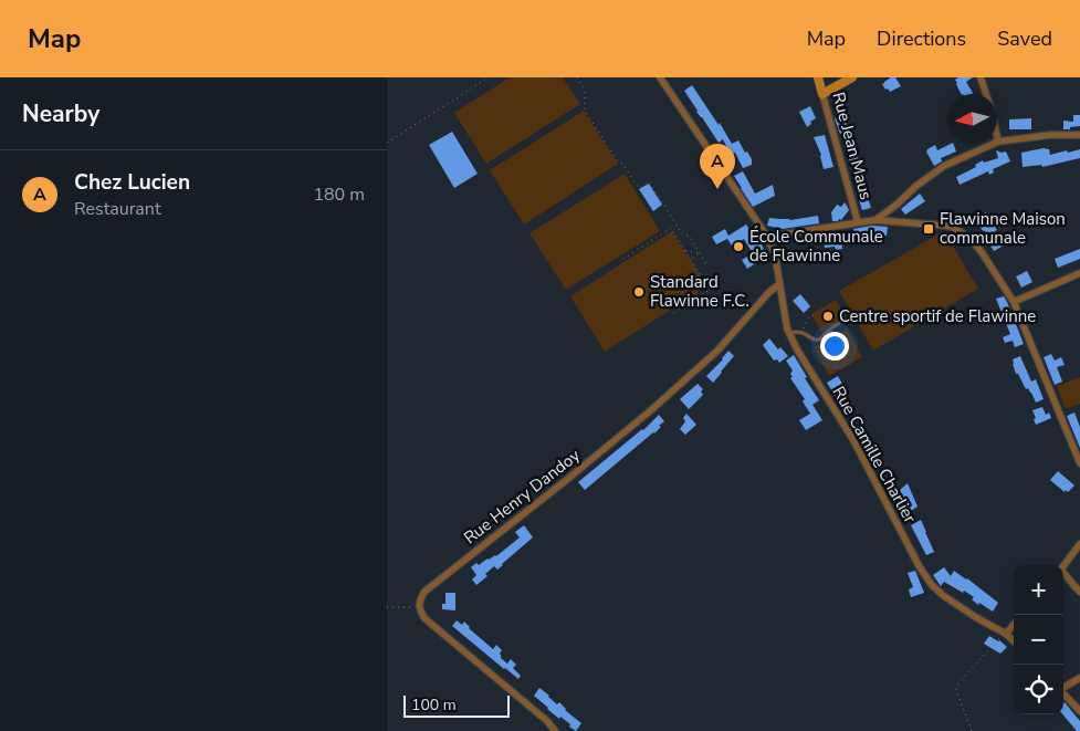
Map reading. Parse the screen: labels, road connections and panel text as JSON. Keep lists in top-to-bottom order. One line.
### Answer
{"streets":{"street":["Rue Jean Maus","Rue Camille Charlier","Rue Henry Dandoy"]},"crossings":[["Rue Camille Charlier","Rue Henry Dandoy"]],"places":{"transit":["Flawinne Maison communale"],"other":["École Communale de Flawinne","Standard Flawinne F.C.","Centre sportif de Flawinne"]},"scale_bar":"100 m","north":"left","page":{"header":"Map","nav":["Map","Directions","Saved"],"heading":"Nearby","pins":"A","list":[{"mark":"A","name":"Chez Lucien","note":"Restaurant","value":"180 m"}],"map_buttons":["+","−"],"scale":"100 m"}}
